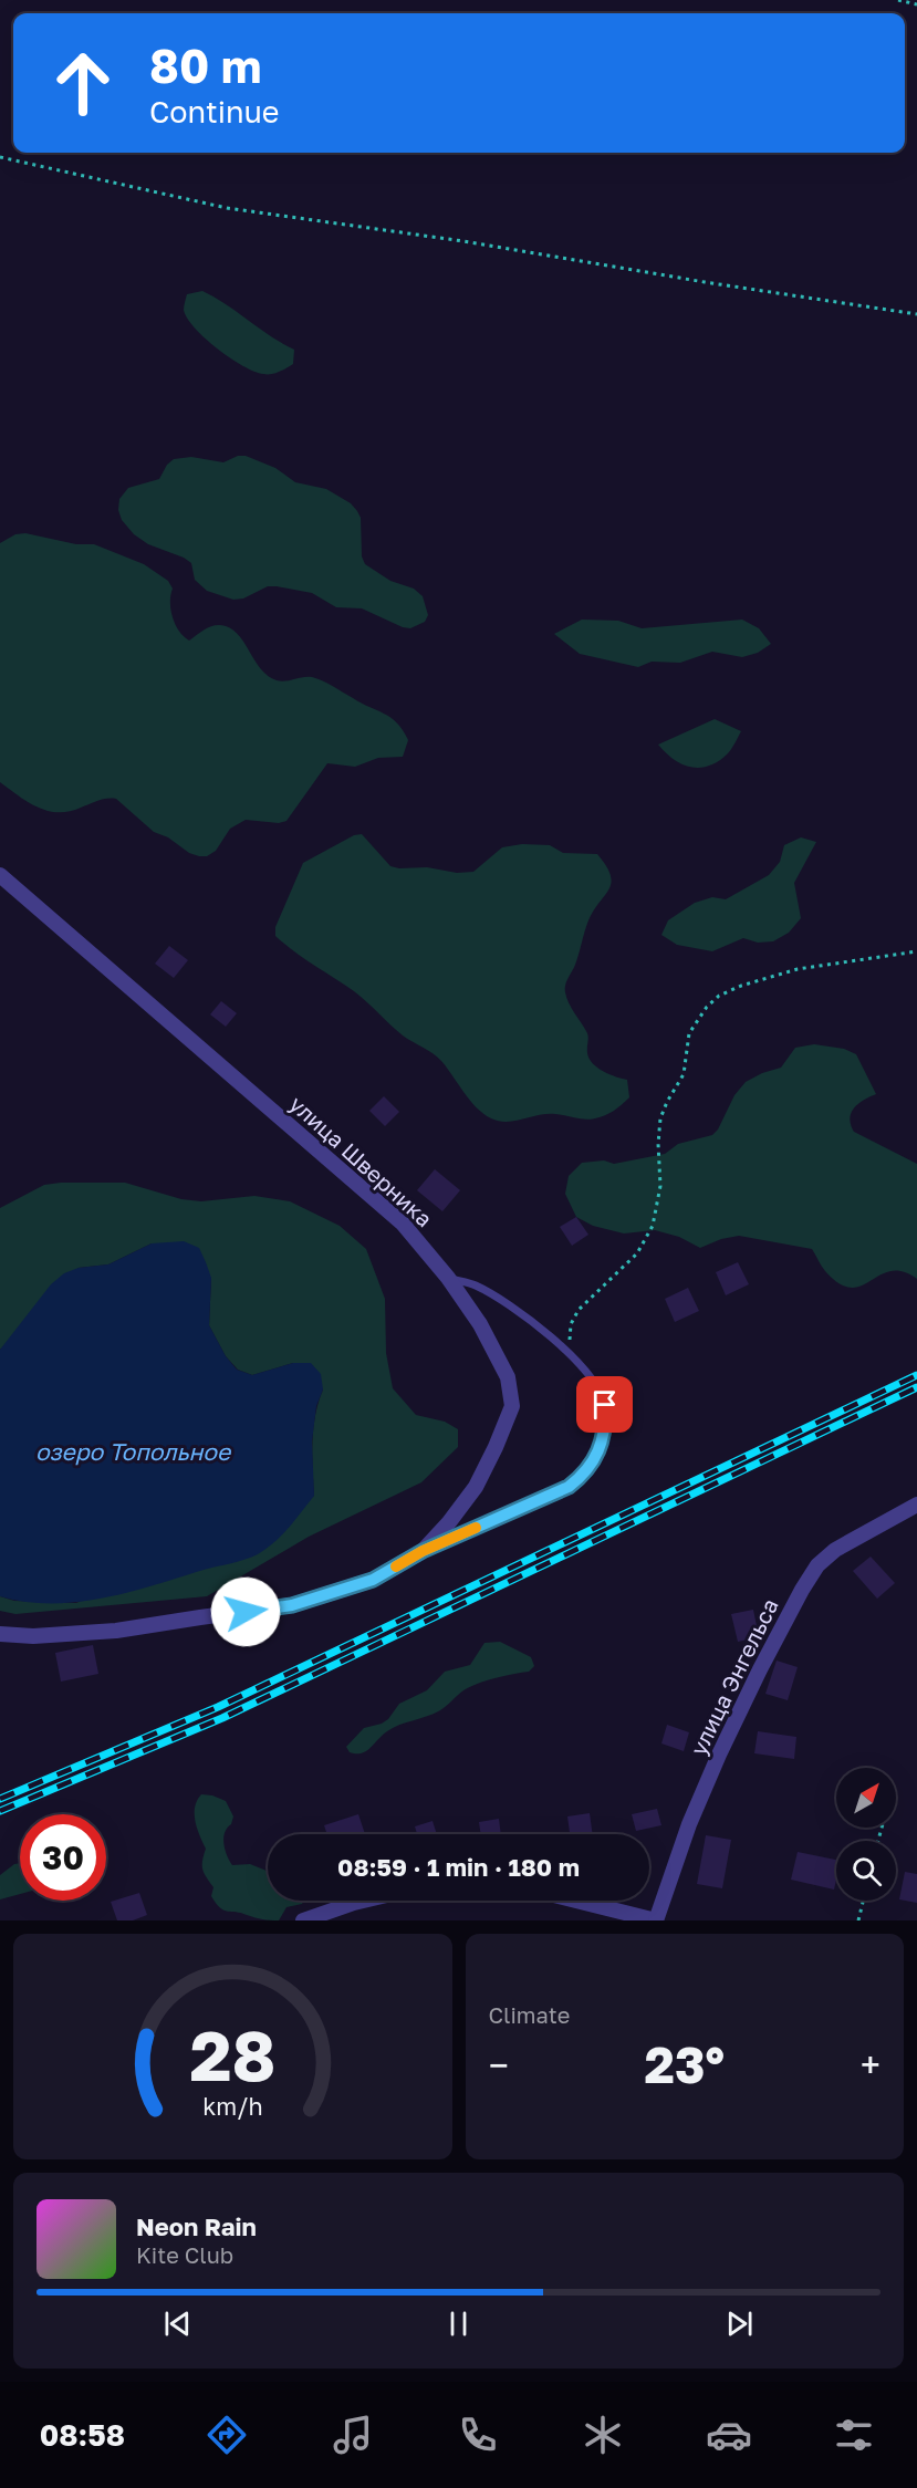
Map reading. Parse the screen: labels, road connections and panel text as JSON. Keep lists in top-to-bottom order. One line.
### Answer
{"streets":{"street":["улица Шверника","улица Энгельса"]},"water":["озеро Топольное"],"north":"top right","page":{"turn":["80 m","Continue"],"limit":"30","trip":"08:59 · 1 min · 180 m","tile":"Climate","heat":["−","23°","+"],"song":["Neon Rain","Kite Club"],"tabs":"08:58","gauge":["28","km/h"]}}
